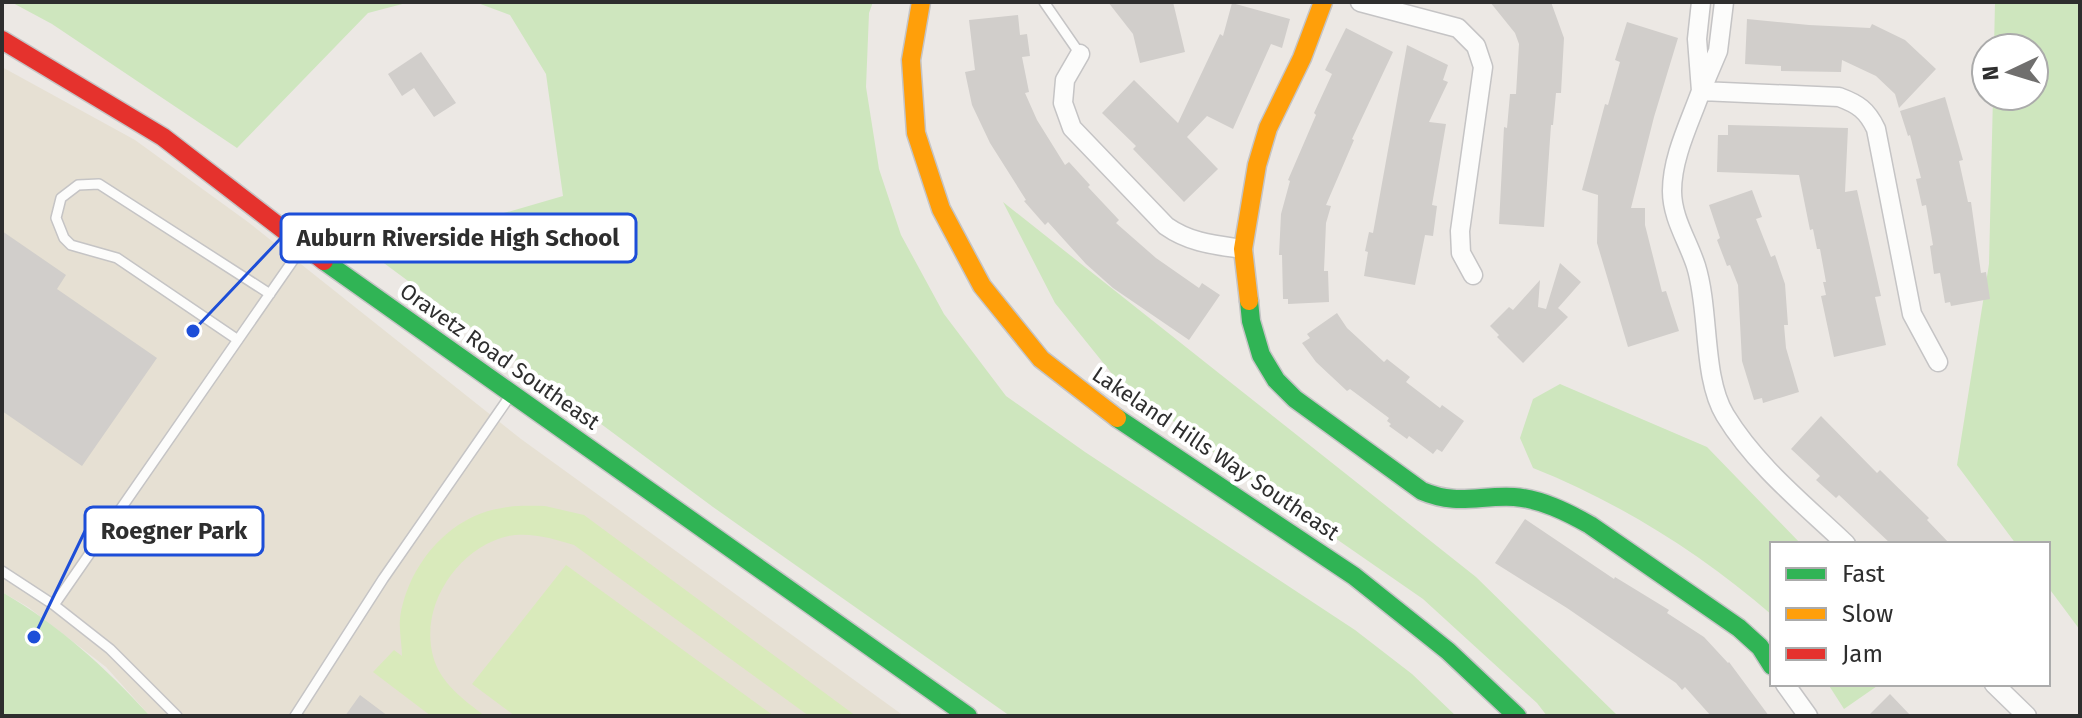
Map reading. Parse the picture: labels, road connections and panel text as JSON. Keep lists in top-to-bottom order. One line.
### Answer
{"streets":{"street":["Oravetz Road Southeast","Lakeland Hills Way Southeast"]},"places":["Auburn Riverside High School","Roegner Park"],"legend":["Fast","Slow","Jam"],"north":"left"}
